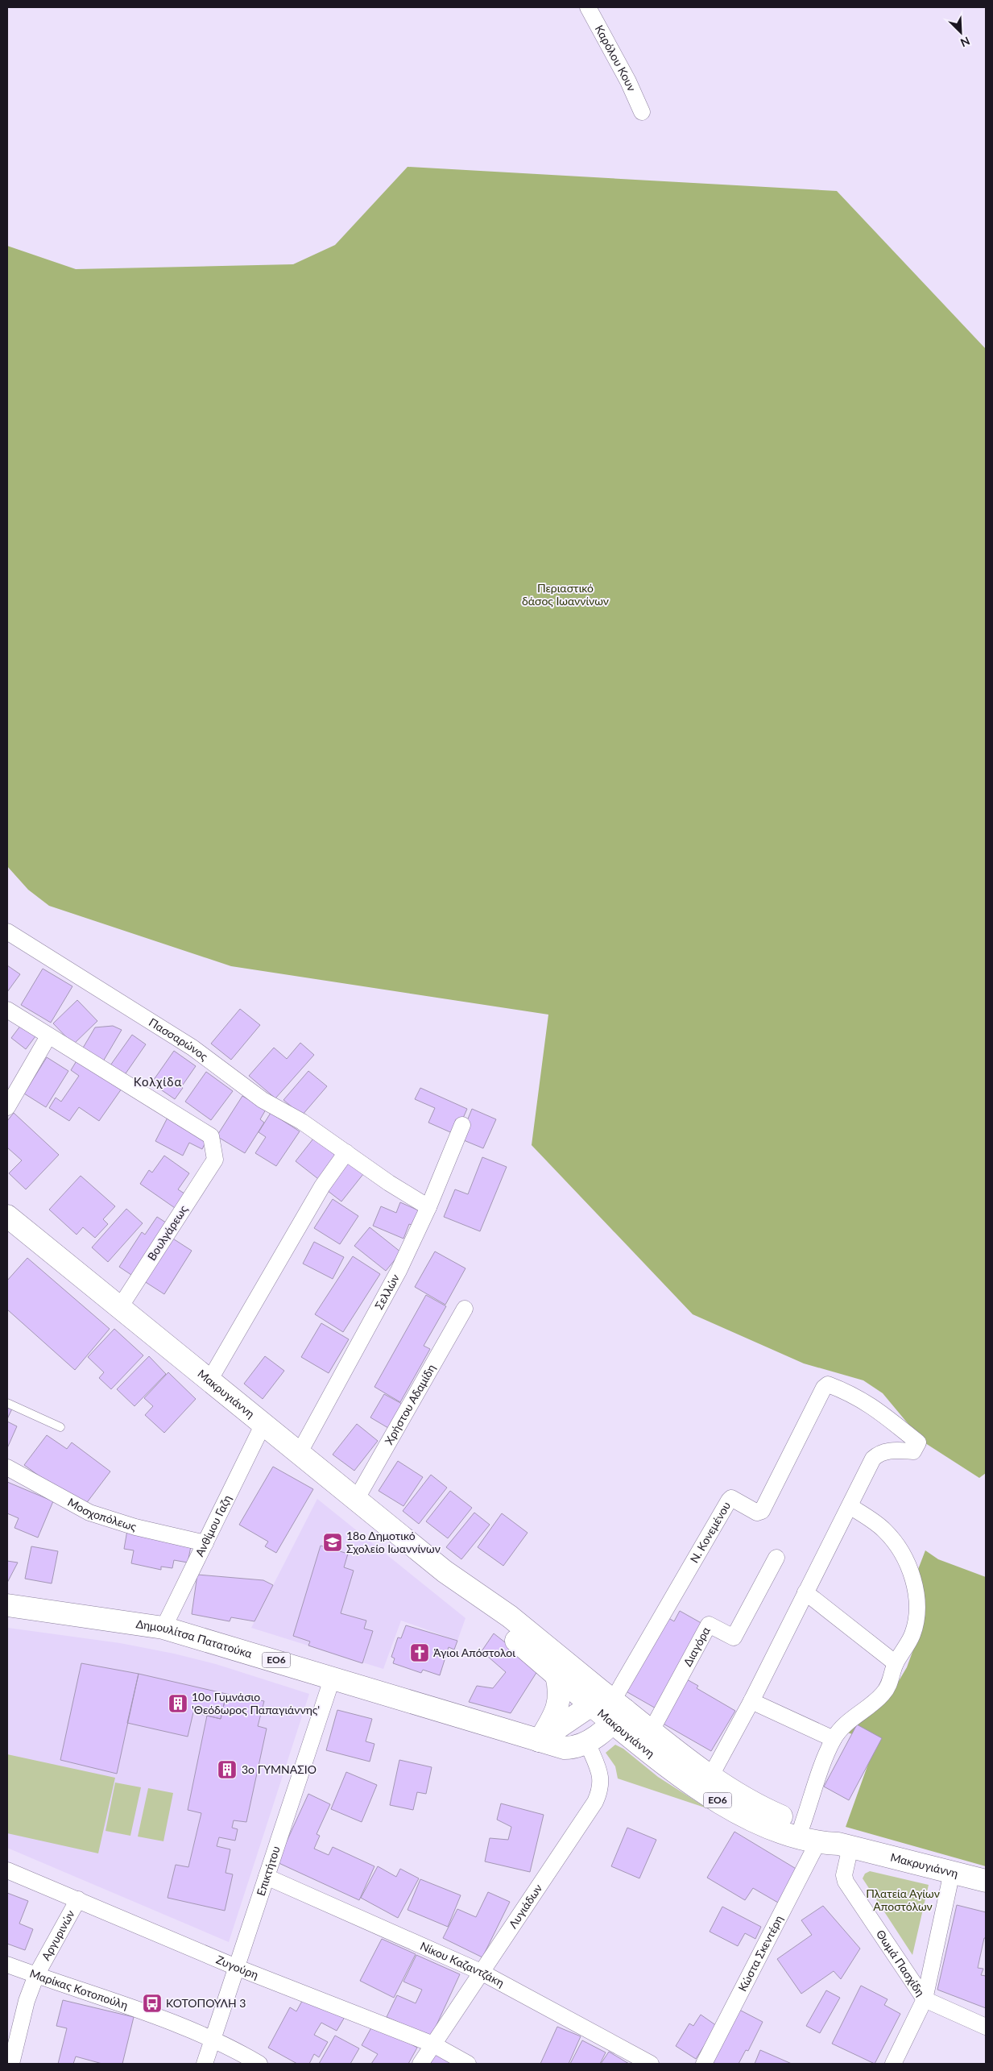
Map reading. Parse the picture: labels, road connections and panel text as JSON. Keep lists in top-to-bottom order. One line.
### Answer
{"streets":{"main road":["Μακρυγιάννη","Δημουλίτσα Πατατούκα","ΕΟ6"],"street":["Καρόλου Κουν","Πασσαρώνος","Βουλγάρεως","Σελλών","Χρήστου Αδαμίδη","Μοσχοπόλεως","Ανθίμου Γαζη","Ν. Κονεμένου","Διαγόρα","Επικτήτου","Λυγιάδων","Αργυρινών","Κώστα Σκεντέρη","Θωμά Πασχίδη","Νίκου Καζαντζάκη","Ζυγούρη","Μαρίκας Κοτοπούλη"]},"crossings":[["Πασσαρώνος","Σελλών"],["Βουλγάρεως","Μακρυγιάννη"],["Σελλών","Μακρυγιάννη"],["Μακρυγιάννη","Χρήστου Αδαμίδη"],["Μακρυγιάννη","Ανθίμου Γαζη"],["Μακρυγιάννη","Ν. Κονεμένου"],["Μακρυγιάννη","Δημουλίτσα Πατατούκα"],["Μακρυγιάννη","Διαγόρα"],["Μακρυγιάννη","Κώστα Σκεντέρη"],["Μακρυγιάννη","Θωμά Πασχίδη"],["Μοσχοπόλεως","Ανθίμου Γαζη"],["Ανθίμου Γαζη","Δημουλίτσα Πατατούκα"],["Ν. Κονεμένου","Δημουλίτσα Πατατούκα"],["Δημουλίτσα Πατατούκα","Επικτήτου"],["Δημουλίτσα Πατατούκα","Λυγιάδων"],["Επικτήτου","Νίκου Καζαντζάκη"],["Επικτήτου","Ζυγούρη"],["Επικτήτου","Μαρίκας Κοτοπούλη"],["Λυγιάδων","Νίκου Καζαντζάκη"],["Λυγιάδων","Ζυγούρη"],["Αργυρινών","Ζυγούρη"],["Αργυρινών","Μαρίκας Κοτοπούλη"]],"districts":["Κολχίδα"],"parks":["Περιαστικό δάσος Ιωαννίνων","Πλατεία Αγίων Αποστόλων"],"places":{"school or university":["18ο Δημοτικό Σχολείο Ιωαννίνων"],"church":["Άγιοι Απόστολοι"],"building":["10ο Γυμνάσιο 'Θεόδωρος Παπαγιάννης'","3ο ΓΥΜΝΑΣΙΟ"],"bus stop":["ΚΟΤΟΠΟΥΛΗ 3"]},"north":"bottom right"}
